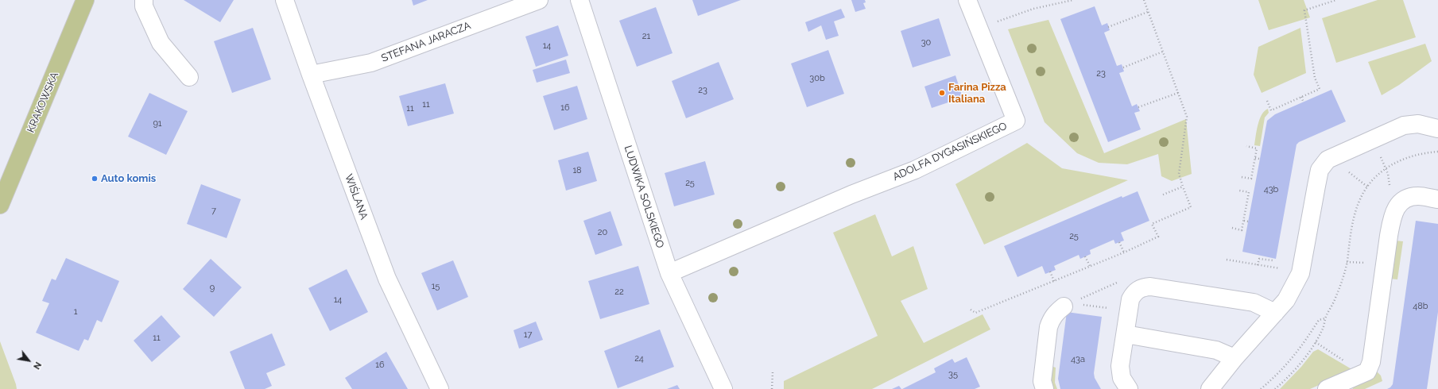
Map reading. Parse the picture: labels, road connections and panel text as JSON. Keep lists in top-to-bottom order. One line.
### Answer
{"streets":{"main road":["KRAKOWSKA"],"street":["STEFANA JARACZA","ADOLFA DYGASIŃSKIEGO","WIŚLANA","LUDWIKA SOLSKIEGO"]},"crossings":[["STEFANA JARACZA","WIŚLANA"],["ADOLFA DYGASIŃSKIEGO","LUDWIKA SOLSKIEGO"]],"places":["Farina Pizza Italiana","Auto komis"],"house_numbers":["21","30","14","23","30b","23","11","16","11","91","18","25","43b","7","20","25","15","9","22","14","48b","1","17","11","24","43a","16","35"],"north":"bottom right"}
